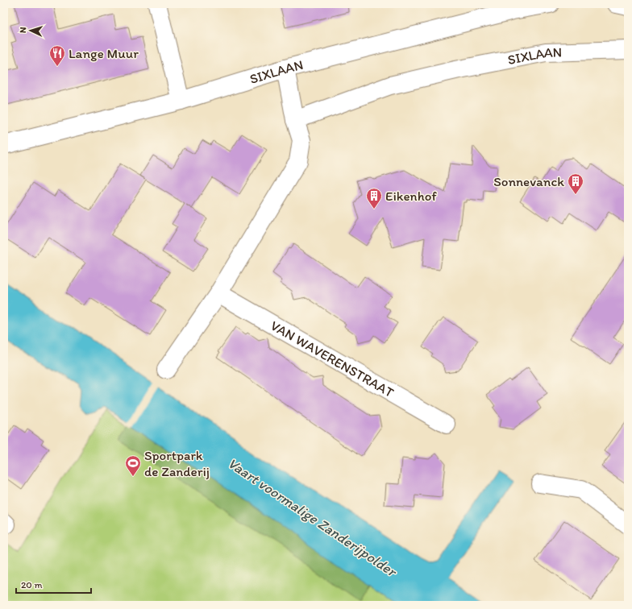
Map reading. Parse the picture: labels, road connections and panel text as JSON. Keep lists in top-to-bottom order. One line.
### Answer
{"streets":{"street":["SIXLAAN","VAN WAVERENSTRAAT"]},"water":["Vaart voormalige Zanderijpolder"],"places":{"restaurant":["Lange Muur"],"building":["Sonnevanck","Eikenhof"],"sports":["Sportpark de Zanderij"]},"scale_bar":"20 m","north":"left"}
